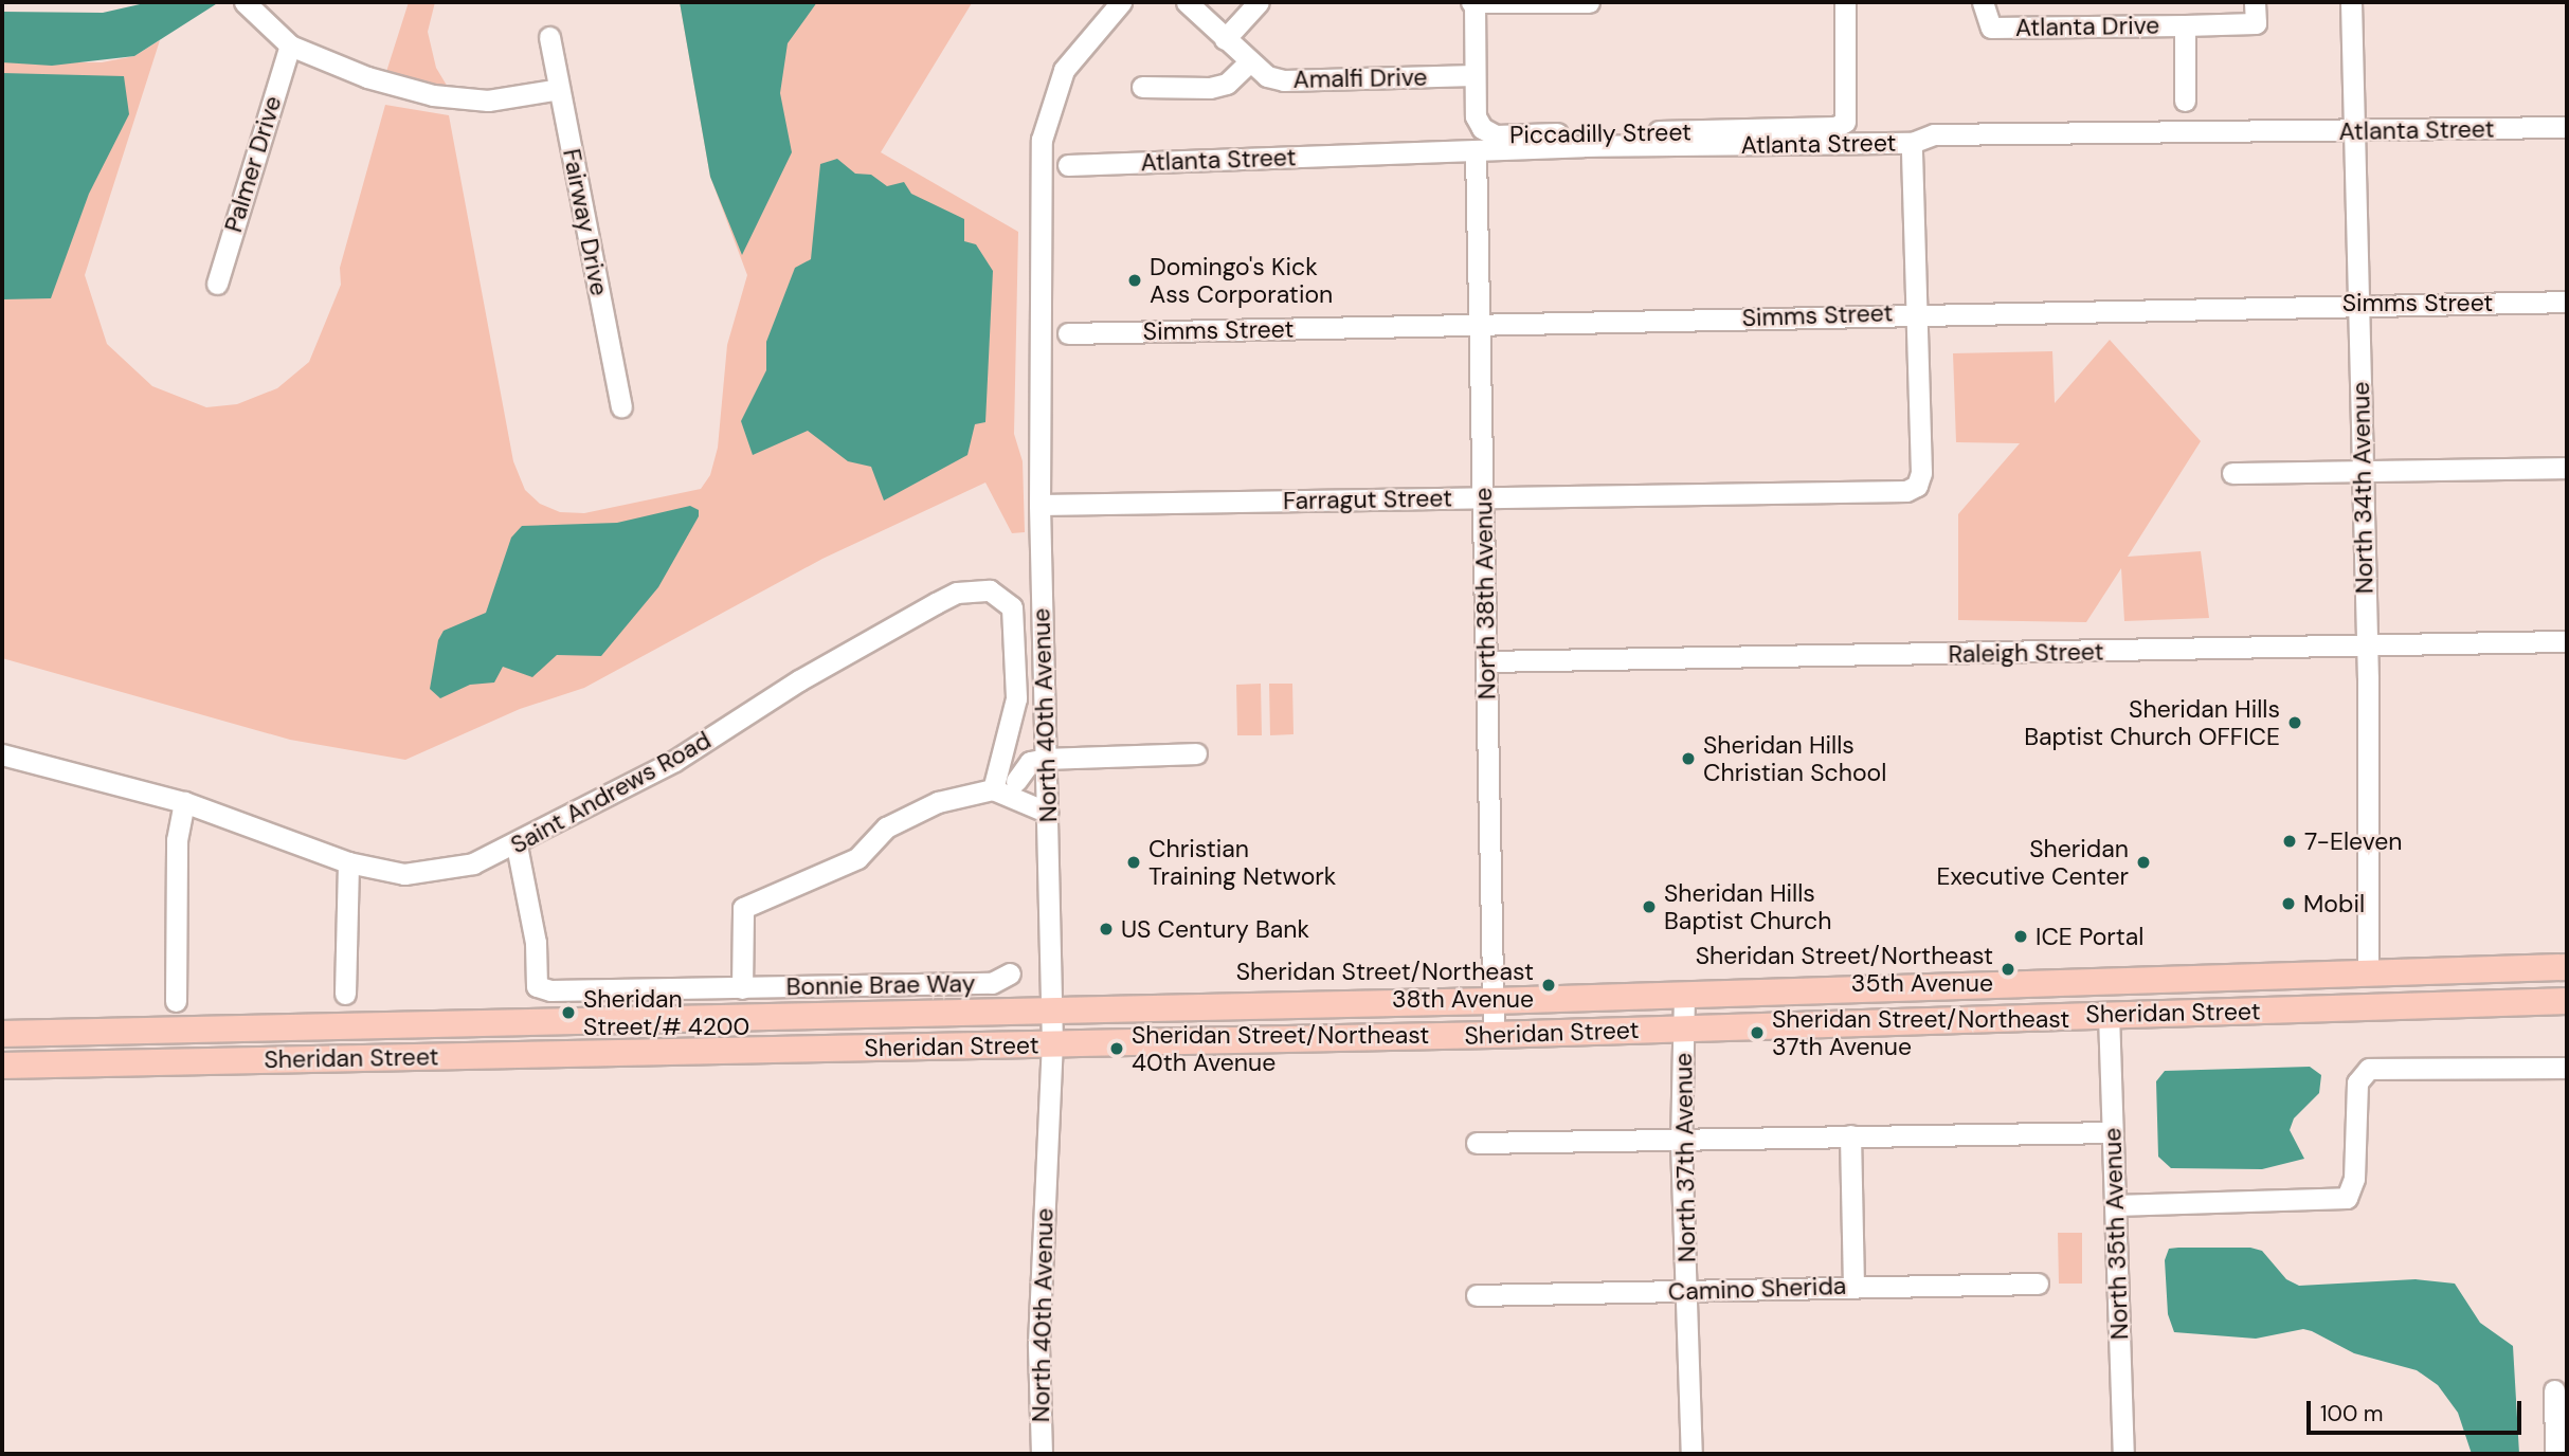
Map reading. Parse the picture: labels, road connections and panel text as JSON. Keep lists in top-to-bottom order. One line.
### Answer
{"streets":{"main road":["Sheridan Street"],"street":["Atlanta Drive","Amalfi Drive","Atlanta Street","Piccadilly Street","Palmer Drive","Fairway Drive","Simms Street","North 34th Avenue","Farragut Street","North 38th Avenue","Raleigh Street","North 40th Avenue","Saint Andrews Road","Bonnie Brae Way","North 37th Avenue","North 35th Avenue","Camino Sherida"]},"crossings":[["Amalfi Drive","Piccadilly Street"],["Atlanta Street","North 34th Avenue"],["Atlanta Street","North 38th Avenue"],["Simms Street","North 34th Avenue"],["Simms Street","Farragut Street"],["Simms Street","North 38th Avenue"],["North 34th Avenue","Raleigh Street"],["North 34th Avenue","Sheridan Street"],["Farragut Street","North 38th Avenue"],["Farragut Street","North 40th Avenue"],["North 38th Avenue","Raleigh Street"],["North 38th Avenue","Sheridan Street"],["North 40th Avenue","Sheridan Street"],["Saint Andrews Road","Bonnie Brae Way"],["Sheridan Street","North 37th Avenue"],["Sheridan Street","North 35th Avenue"],["North 37th Avenue","Camino Sherida"]],"places":["Domingo's Kick Ass Corporation","Sheridan Hills Baptist Church OFFICE","Sheridan Hills Christian School","7-Eleven","Christian Training Network","Sheridan Executive Center","Mobil","Sheridan Hills Baptist Church","US Century Bank","ICE Portal","Sheridan Street/Northeast 35th Avenue","Sheridan Street/Northeast 38th Avenue","Sheridan Street/# 4200","Sheridan Street/Northeast 37th Avenue","Sheridan Street/Northeast 40th Avenue"],"scale_bar":"100 m"}
